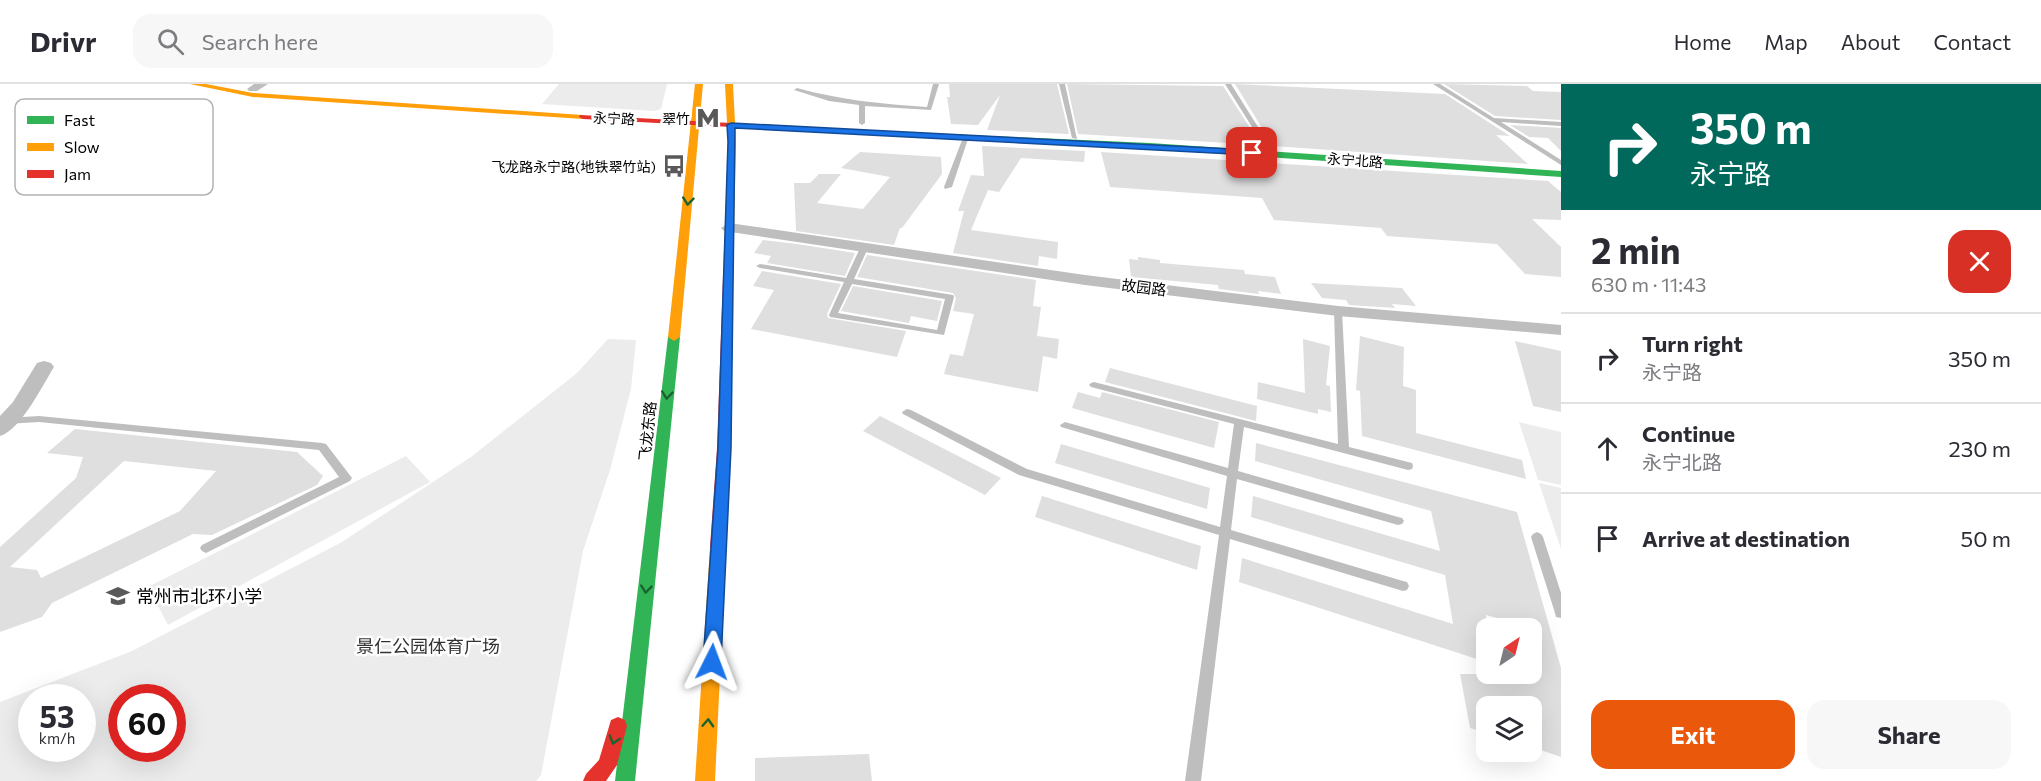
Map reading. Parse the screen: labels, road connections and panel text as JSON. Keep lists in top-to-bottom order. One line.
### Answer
{"streets":{"main road":["永宁路","永宁北路","飞龙东路"],"street":["故园路"]},"crossings":[["永宁路","永宁北路"],["永宁路","飞龙东路"]],"parks":["景仁公园体育广场"],"places":{"metro station":["翠竹"],"bus stop":["飞龙路永宁路(地铁翠竹站)"],"school or university":["常州市北环小学"]},"legend":["Fast","Slow","Jam"],"north":"top right","page":{"header":"Drivr","search":"Search here","nav":["Home","Map","About","Contact"],"turn":["350 m","永宁路"],"heading":["2 min","630 m · 11:43"],"list":[{"name":"Turn right","note":"永宁路","value":"350 m"},{"name":"Continue","note":"永宁北路","value":"230 m"},{"name":"Arrive at destination","value":"50 m"}],"speed":"53 km/h","limit":"60","buttons":["Exit","Share"]}}
